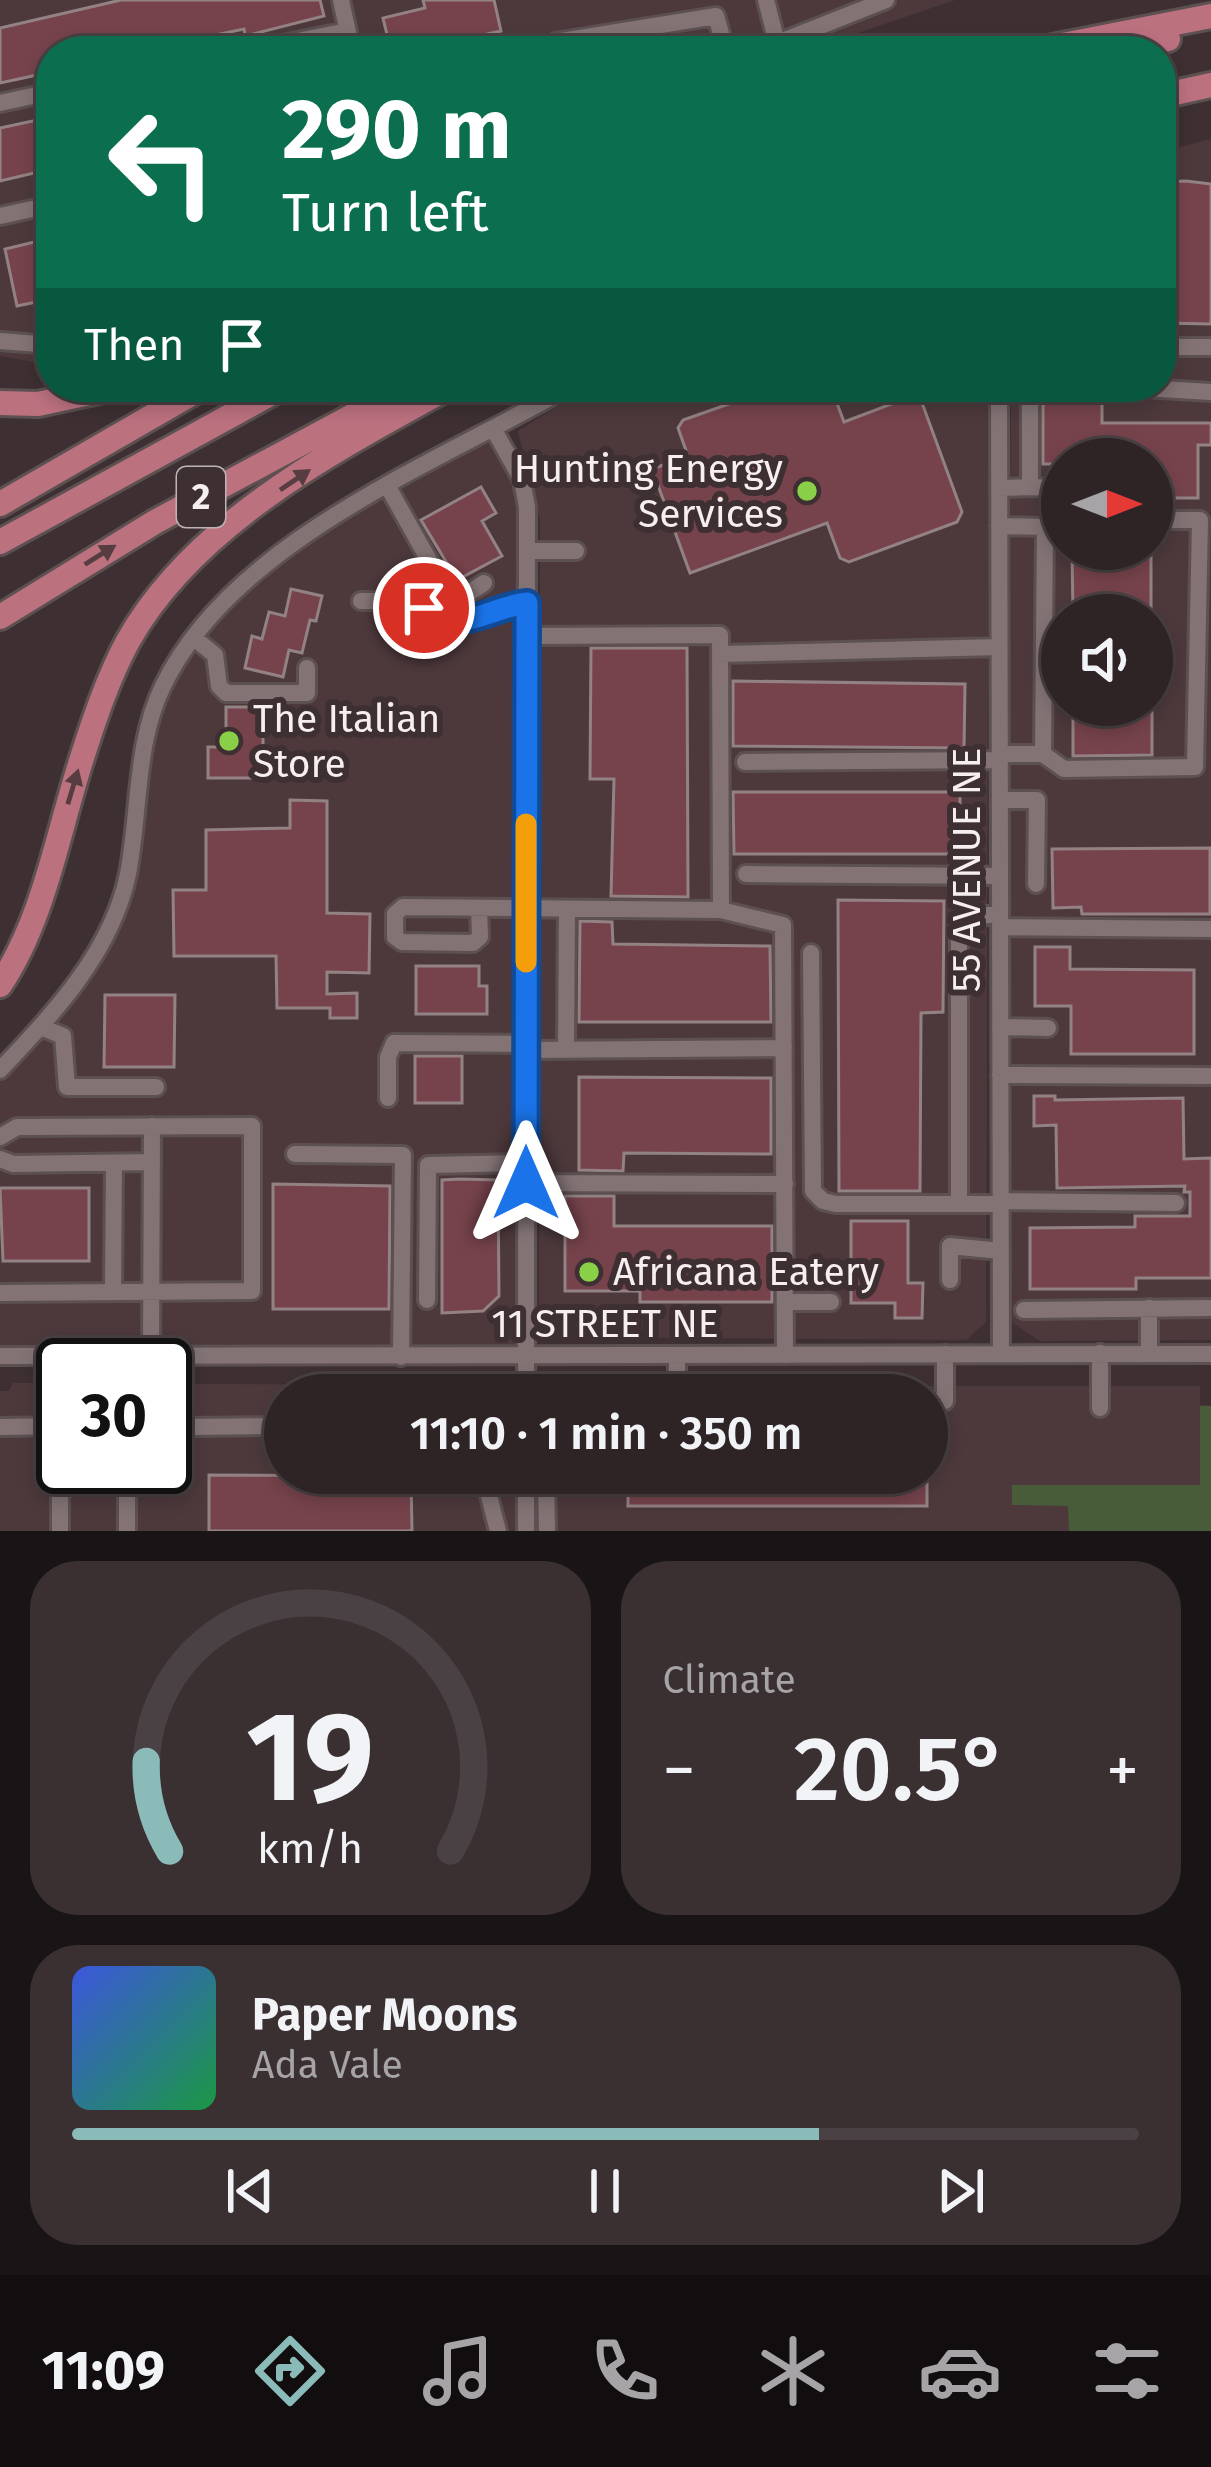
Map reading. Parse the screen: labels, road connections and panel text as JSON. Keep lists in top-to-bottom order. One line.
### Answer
{"streets":{"highway":["2"],"street":["55 AVENUE NE","11 STREET NE"]},"crossings":[["55 AVENUE NE","11 STREET NE"]],"places":["Hunting Energy Services","The Italian Store","Africana Eatery"],"north":"right","page":{"turn":["290 m","Turn left"],"then":"Then","limit":"30","trip":"11:10 · 1 min · 350 m","tile":"Climate","heat":["−","20.5°","+"],"song":["Paper Moons","Ada Vale"],"tabs":"11:09","gauge":["19","km/h"]}}
